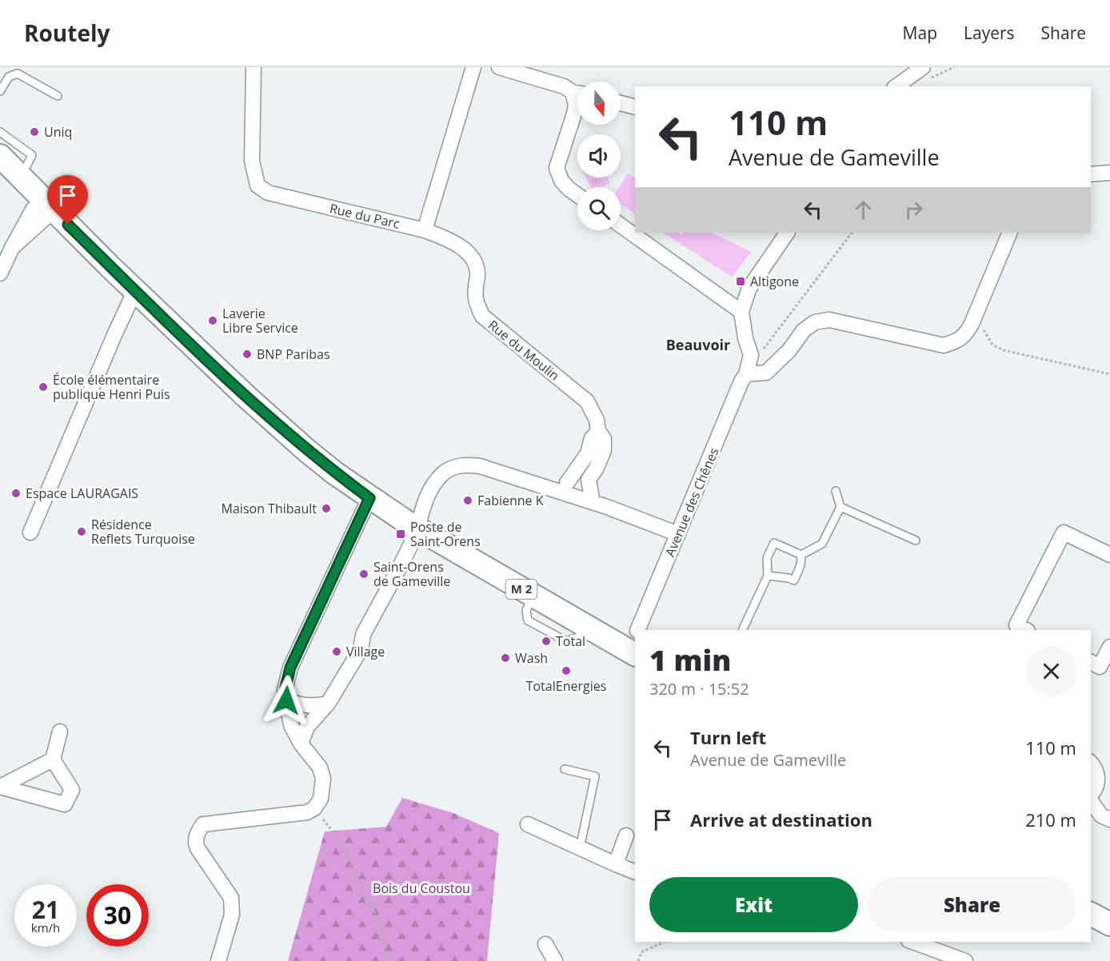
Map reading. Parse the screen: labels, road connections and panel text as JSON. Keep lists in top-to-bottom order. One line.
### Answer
{"streets":{"main road":["M 2"],"street":["Rue du Parc","Rue du Moulin","Avenue des Chênes"]},"crossings":[["Rue du Parc","Rue du Moulin"]],"districts":["Beauvoir"],"parks":["Bois du Coustou"],"places":{"other":["Uniq","Laverie Libre Service","BNP Paribas","École élémentaire publique Henri Puis","Espace LAURAGAIS","Fabienne K","Maison Thibault","Résidence Reflets Turquoise","Saint-Orens de Gameville","Total","Village","Wash","TotalEnergies"],"transit":["Altigone","Poste de Saint-Orens"]},"north":"bottom","page":{"header":"Routely","nav":["Map","Layers","Share"],"turn":["110 m","Avenue de Gameville"],"heading":["1 min","320 m · 15:52"],"list":[{"name":"Turn left","note":"Avenue de Gameville","value":"110 m"},{"name":"Arrive at destination","value":"210 m"}],"buttons":["Exit","Share"],"speed":"21 km/h","limit":"30"}}
